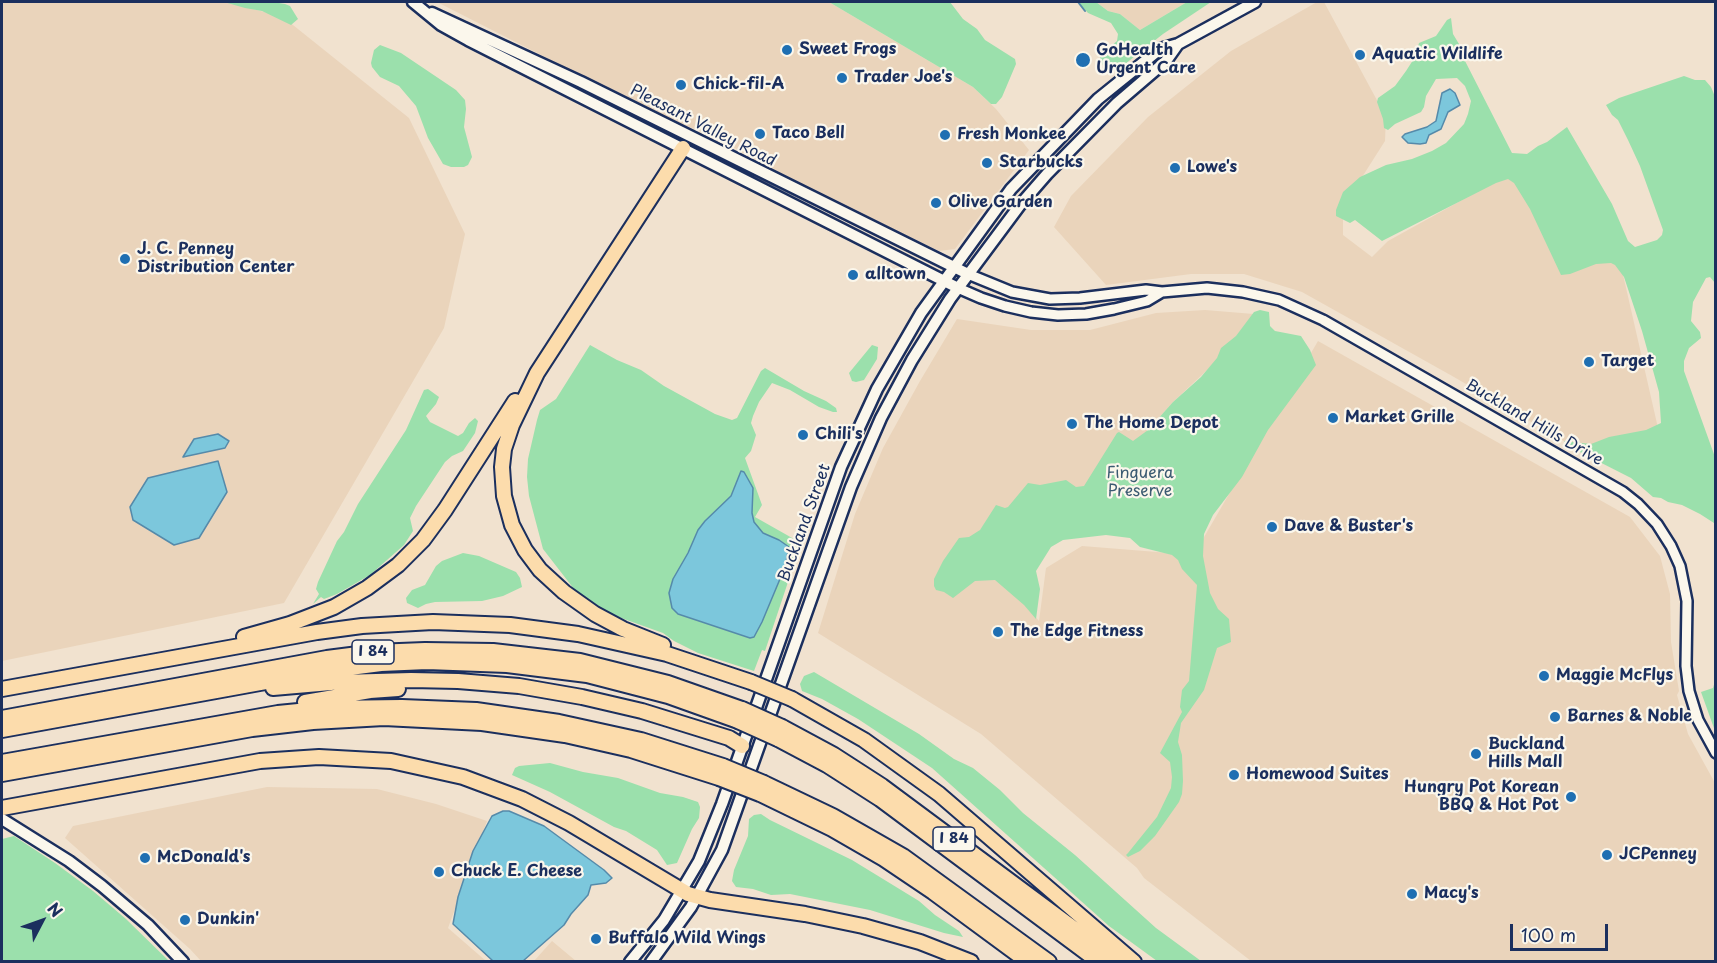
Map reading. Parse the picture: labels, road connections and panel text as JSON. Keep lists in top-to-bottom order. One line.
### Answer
{"streets":{"highway":["I 84"],"main road":["Pleasant Valley Road","Buckland Street"],"street":["Buckland Hills Drive"]},"crossings":[["Pleasant Valley Road","Buckland Hills Drive"],["Pleasant Valley Road","Buckland Street"],["Buckland Hills Drive","Buckland Street"]],"parks":["Finguera Preserve"],"places":["Sweet Frogs","Aquatic Wildlife","GoHealth Urgent Care","Trader Joe's","Chick-fil-A","Taco Bell","Fresh Monkee","Starbucks","Lowe's","Olive Garden","J. C. Penney Distribution Center","alltown","Target","Market Grille","The Home Depot","Chili's","Dave & Buster's","The Edge Fitness","Maggie McFlys","Barnes & Noble","Buckland Hills Mall","Homewood Suites","Hungry Pot Korean BBQ & Hot Pot","JCPenney","McDonald's","Chuck E. Cheese","Macy's","Dunkin'","Buffalo Wild Wings"],"scale_bar":"100 m","north":"top right"}
